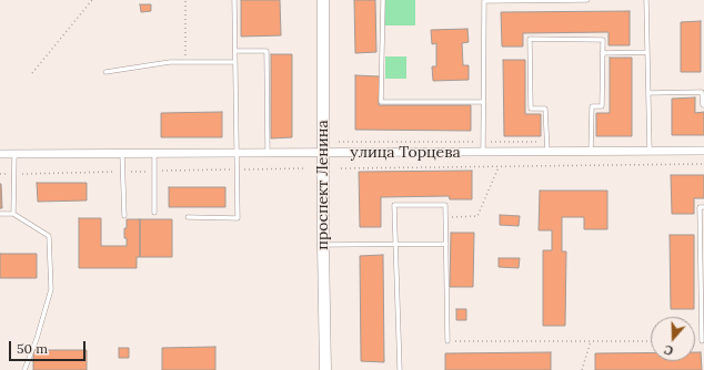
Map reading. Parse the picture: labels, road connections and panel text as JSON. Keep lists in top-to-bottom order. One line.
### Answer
{"streets":{"main road":["проспект Ленина"],"street":["улица Торцева"]},"crossings":[["улица Торцева","проспект Ленина"]],"scale_bar":"50 m","north":"bottom"}
